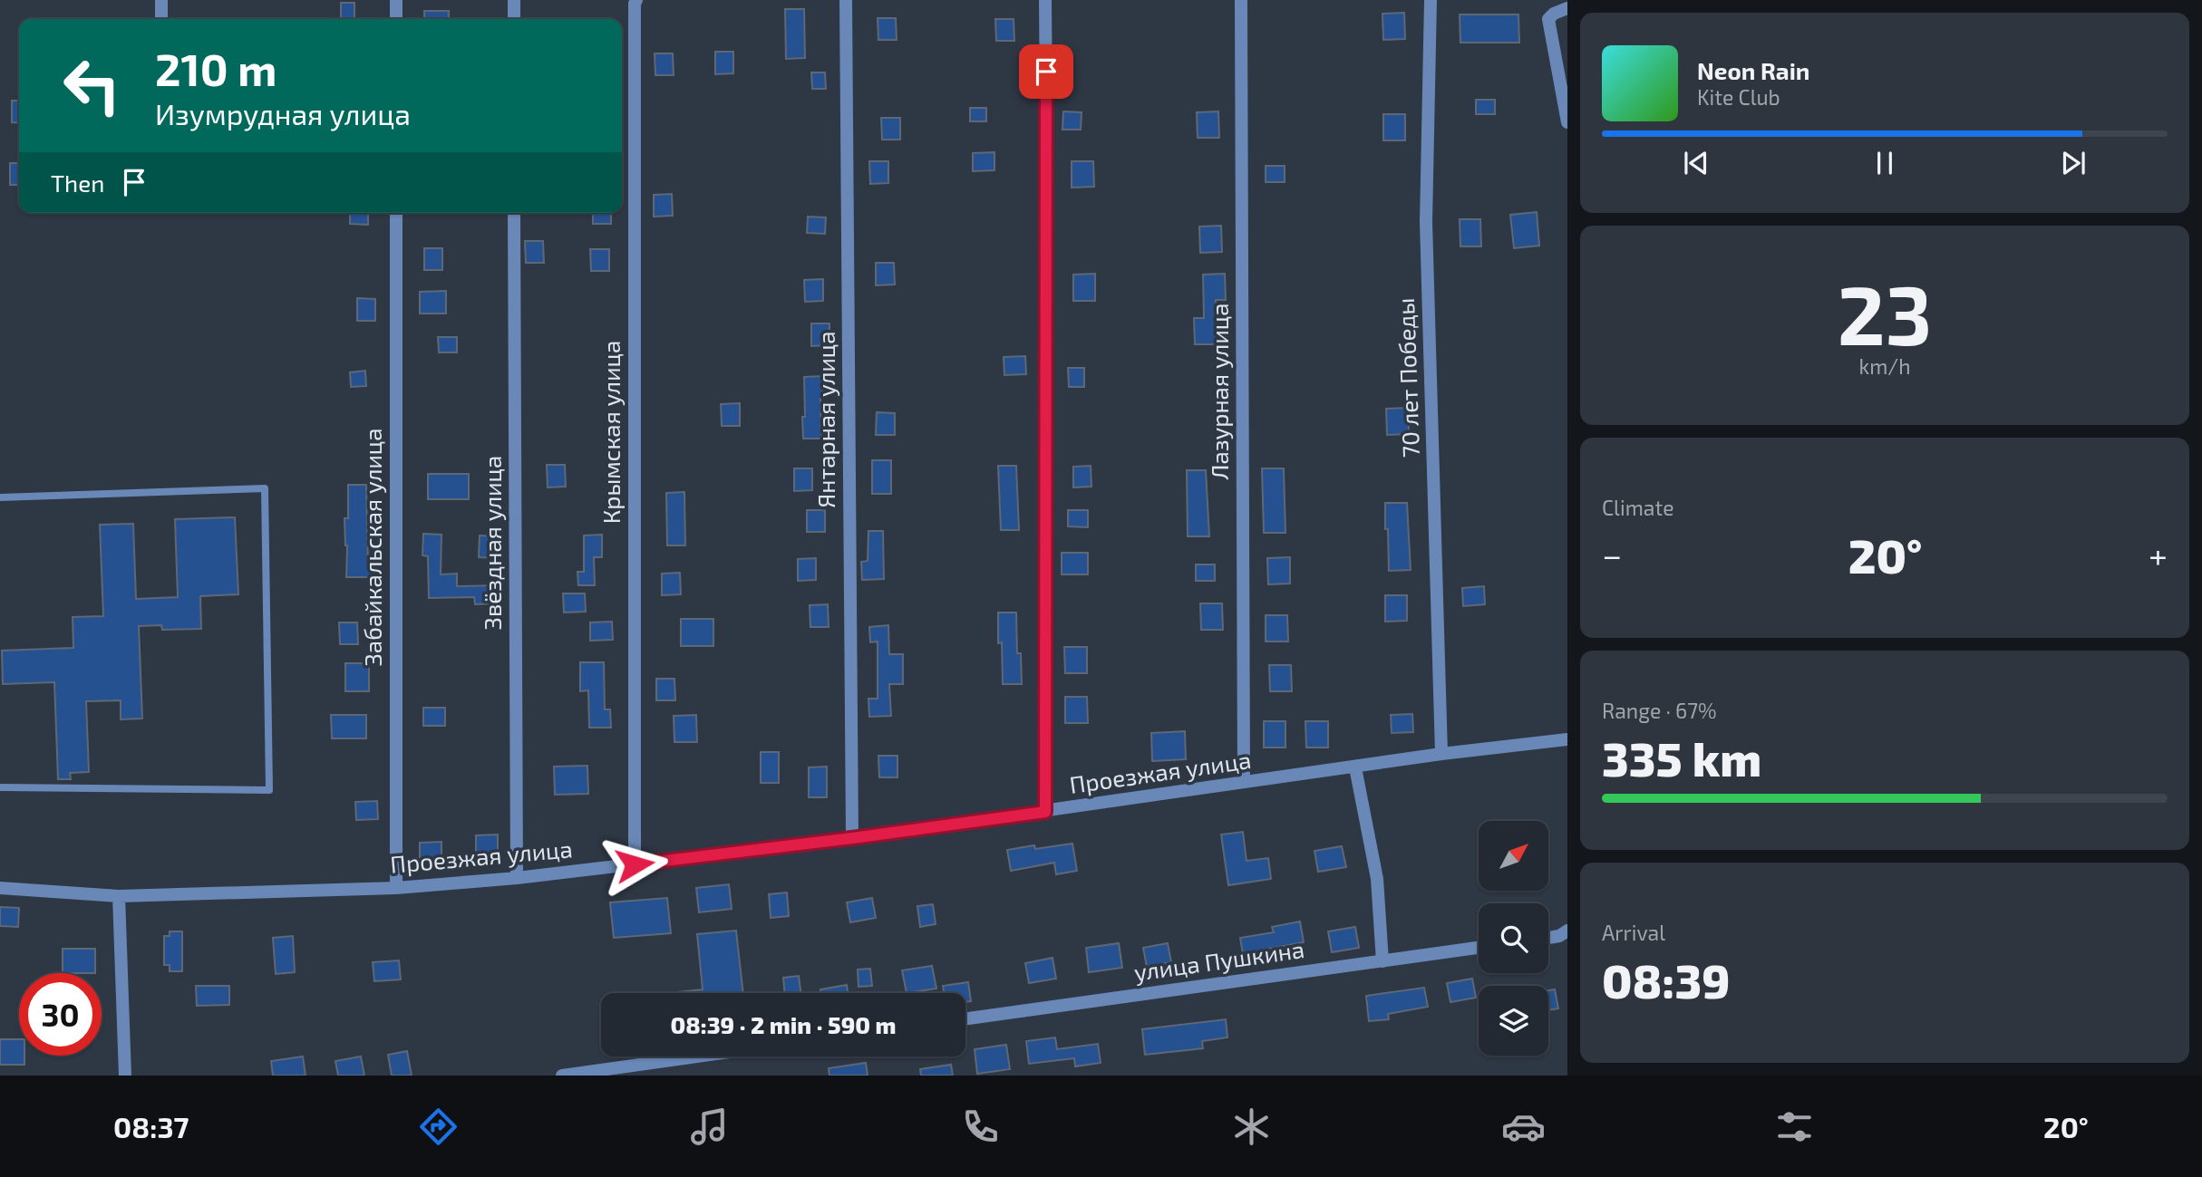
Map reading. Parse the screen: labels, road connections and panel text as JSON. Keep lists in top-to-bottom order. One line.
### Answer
{"streets":{"street":["70 лет Победы","Лазурная улица","Янтарная улица","Крымская улица","Звёздная улица","Забайкальская улица","Проезжая улица","улица Пушкина"]},"crossings":[["70 лет Победы","Проезжая улица"],["Лазурная улица","Проезжая улица"],["Янтарная улица","Проезжая улица"],["Крымская улица","Проезжая улица"],["Звёздная улица","Проезжая улица"],["Забайкальская улица","Проезжая улица"]],"north":"top right","page":{"turn":["210 m","Изумрудная улица"],"song":["Neon Rain","Kite Club"],"then":"Then","tile":[["23","km/h"],"Climate",["Range · 67%","335 km"],["Arrival","08:39"]],"heat":["−","20°","+"],"limit":"30","trip":"08:39 · 2 min · 590 m","tabs":["08:37","20°"]}}
